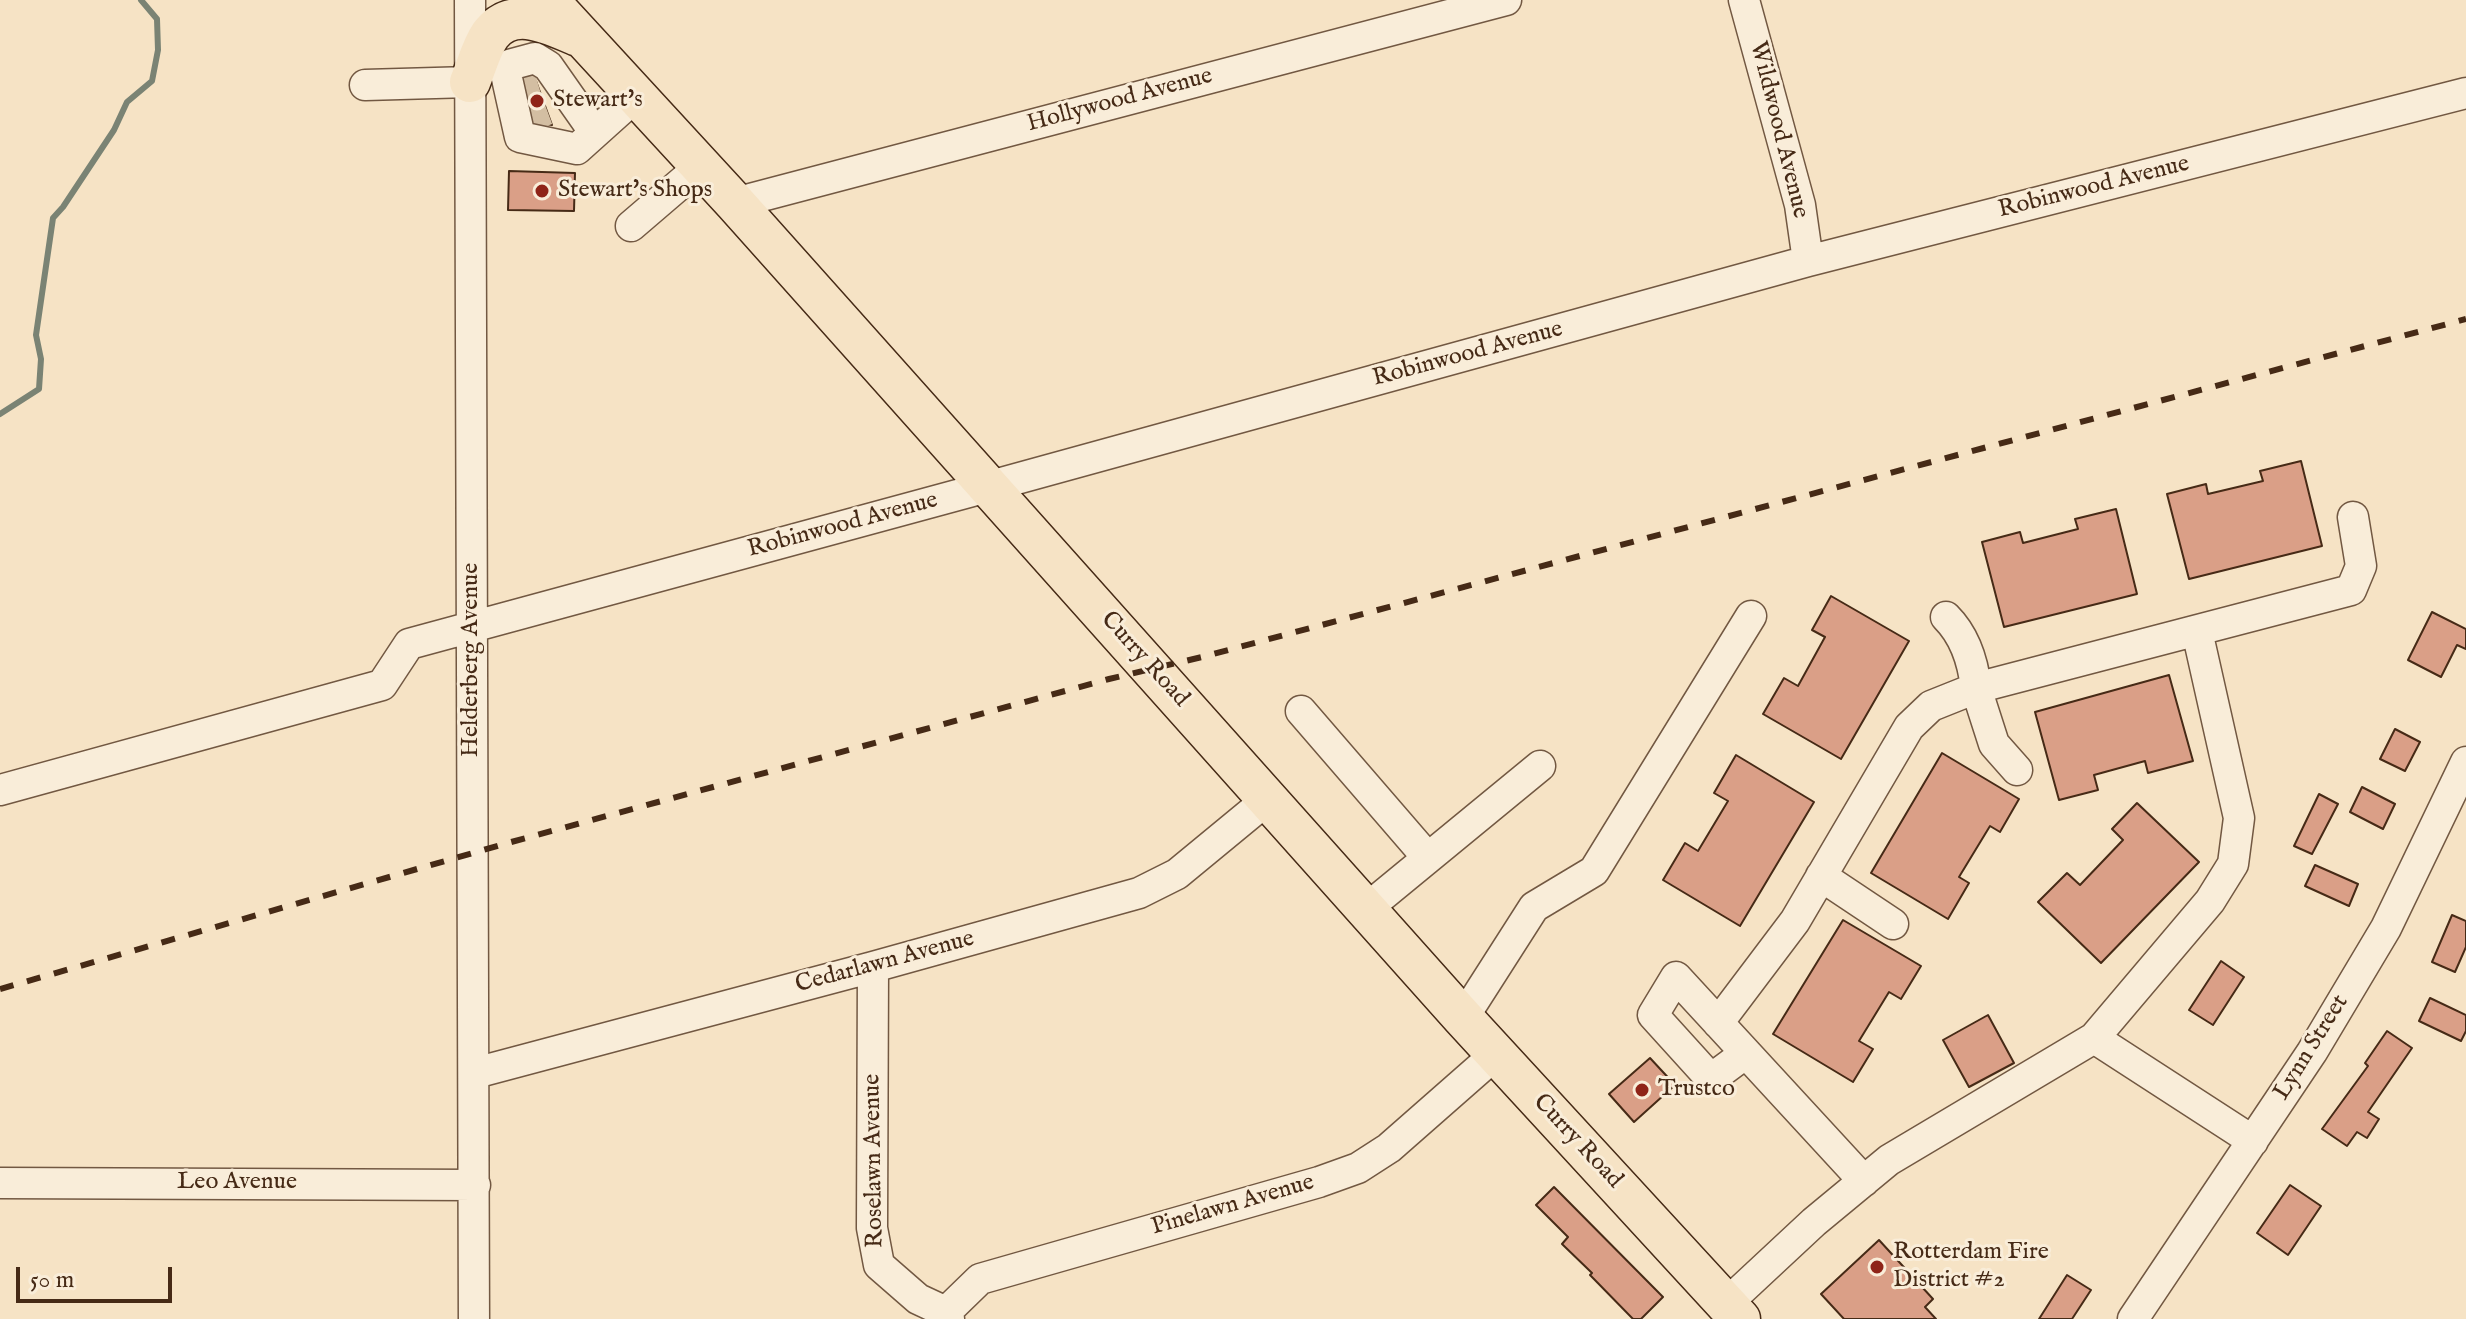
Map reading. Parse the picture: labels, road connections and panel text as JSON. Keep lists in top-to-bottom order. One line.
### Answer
{"streets":{"main road":["Curry Road"],"street":["Hollywood Avenue","Wildwood Avenue","Robinwood Avenue","Helderberg Avenue","Cedarlawn Avenue","Lynn Street","Roselawn Avenue","Leo Avenue","Pinelawn Avenue"]},"crossings":[["Hollywood Avenue","Curry Road"],["Wildwood Avenue","Robinwood Avenue"],["Robinwood Avenue","Helderberg Avenue"],["Robinwood Avenue","Curry Road"],["Helderberg Avenue","Cedarlawn Avenue"],["Helderberg Avenue","Leo Avenue"],["Curry Road","Cedarlawn Avenue"],["Curry Road","Pinelawn Avenue"],["Cedarlawn Avenue","Roselawn Avenue"],["Roselawn Avenue","Pinelawn Avenue"]],"places":["Stewart's","Stewart's Shops","Trustco","Rotterdam Fire District #2"],"scale_bar":"50 m"}
